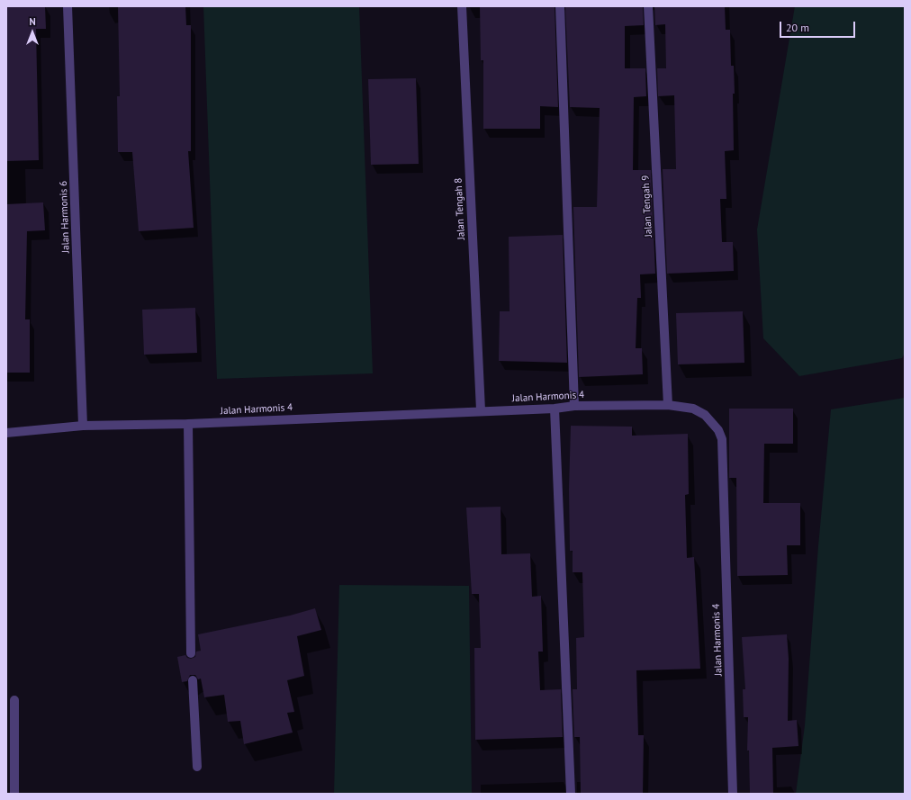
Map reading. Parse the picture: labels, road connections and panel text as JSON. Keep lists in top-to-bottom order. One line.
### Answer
{"streets":{"street":["Jalan Tengah 9","Jalan Tengah 8","Jalan Harmonis 6","Jalan Harmonis 4"]},"crossings":[["Jalan Tengah 9","Jalan Harmonis 4"],["Jalan Tengah 8","Jalan Harmonis 4"],["Jalan Harmonis 6","Jalan Harmonis 4"]],"scale_bar":"20 m","north":"top"}
